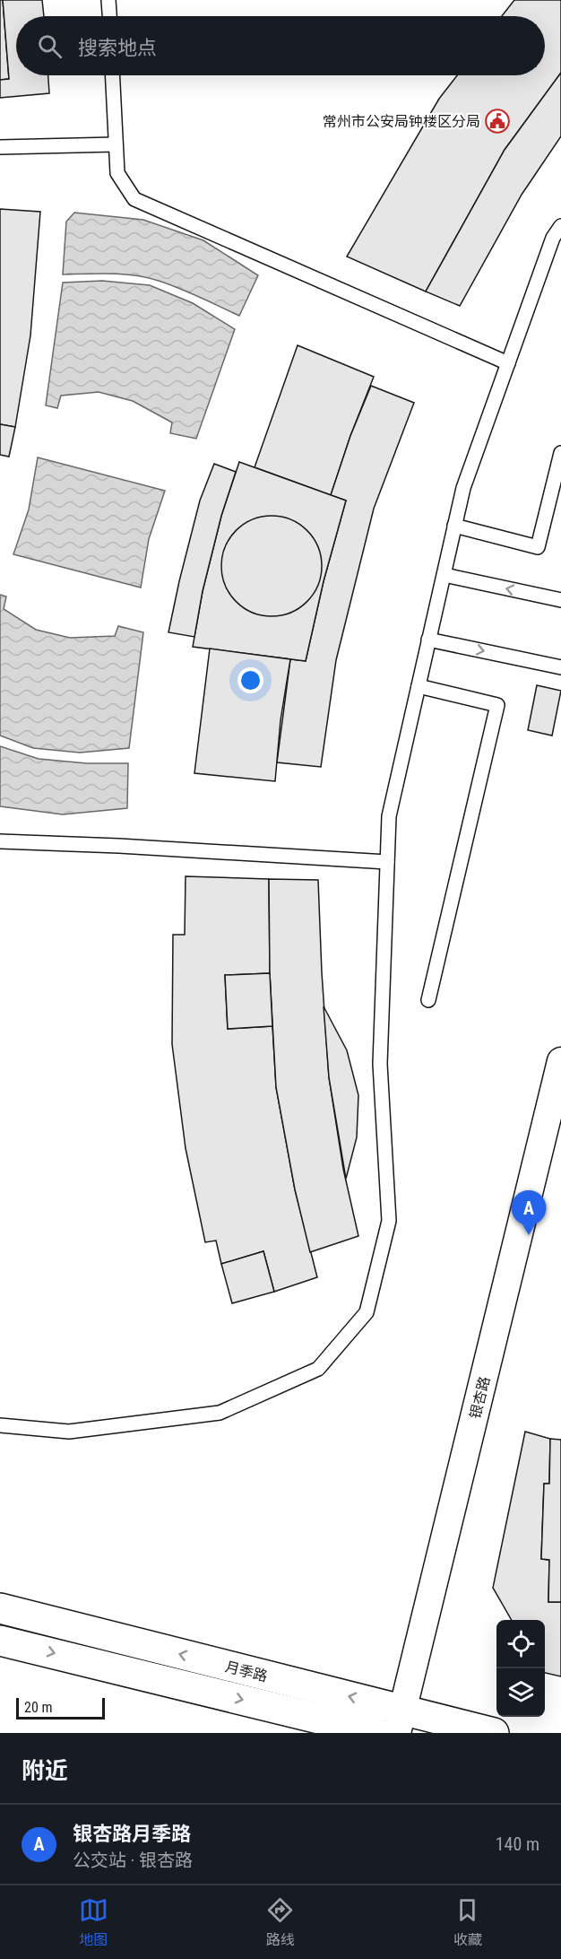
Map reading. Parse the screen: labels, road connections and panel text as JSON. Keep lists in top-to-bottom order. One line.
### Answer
{"streets":{"street":["银杏路","月季路"]},"crossings":[["银杏路","月季路"]],"places":{"public building":["常州市公安局钟楼区分局"]},"scale_bar":"20 m","page":{"search":"搜索地点","pins":"A","scale":"20 m","heading":"附近","list":[{"mark":"A","name":"银杏路月季路","note":"公交站 · 银杏路","value":"140 m"}],"nav":["地图","路线","收藏"]}}
